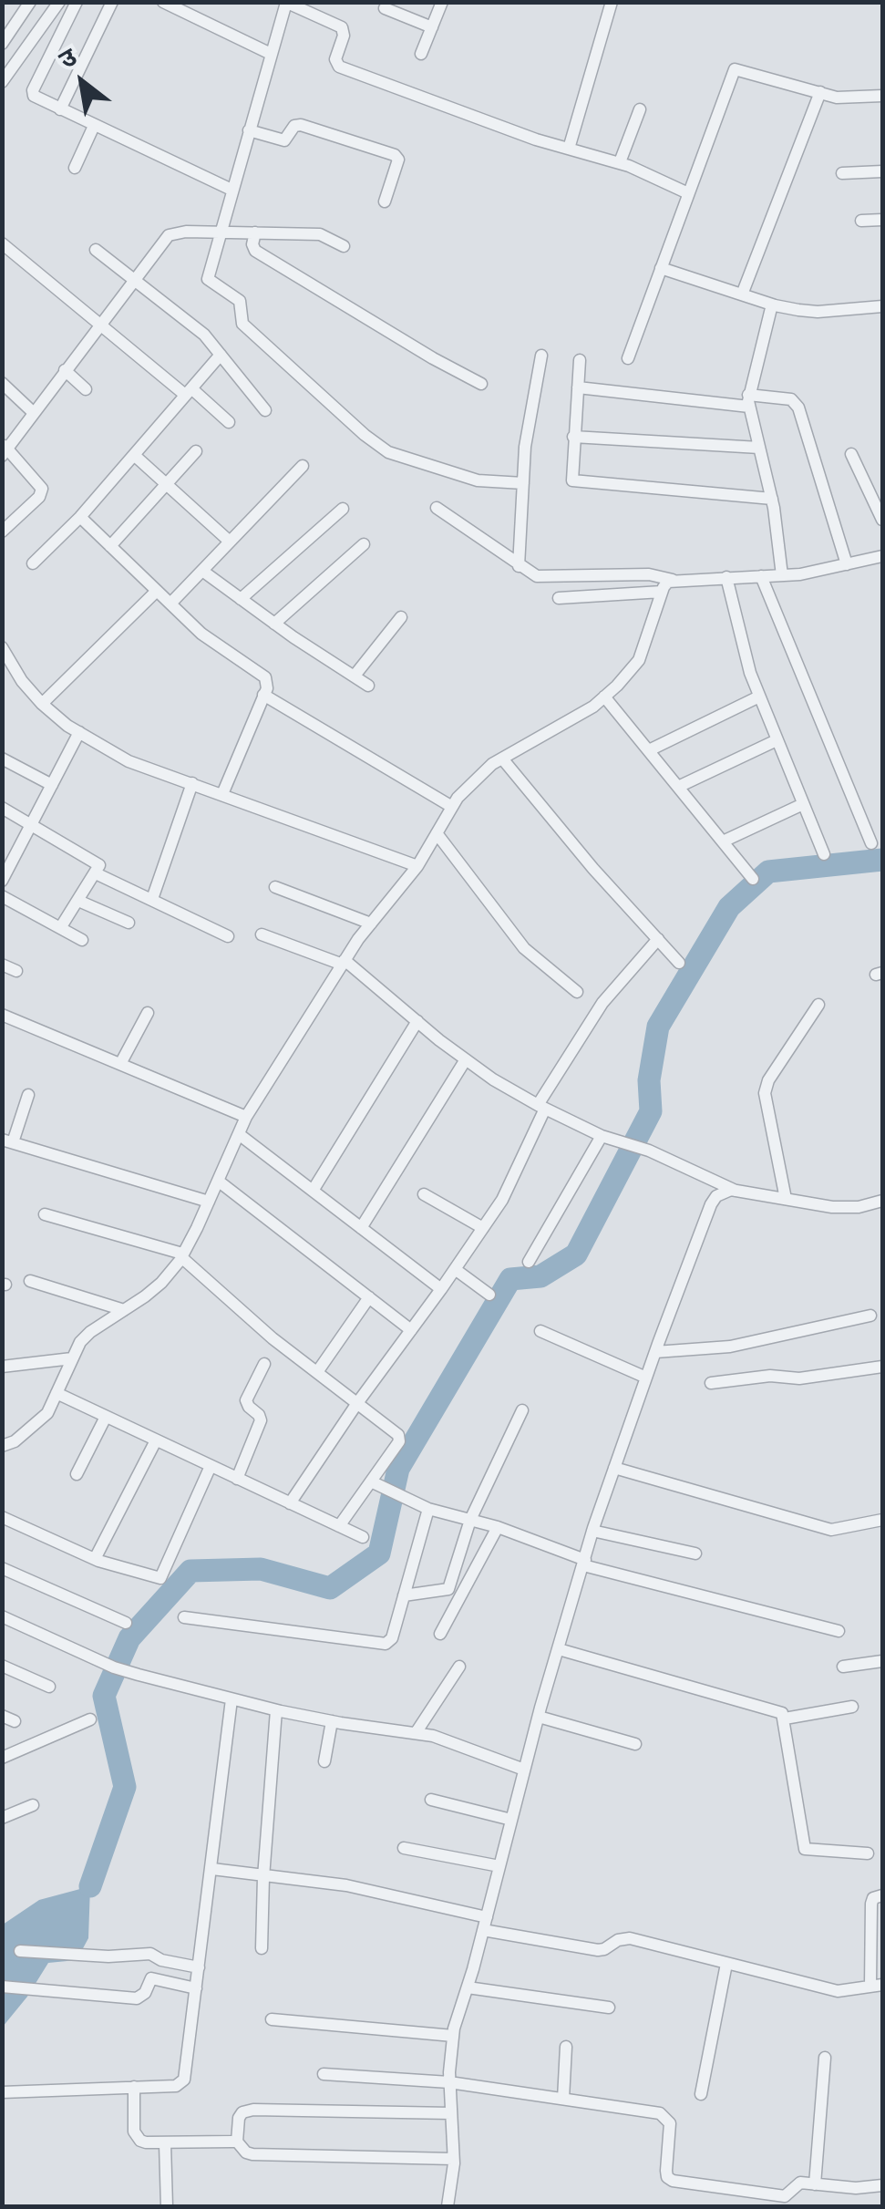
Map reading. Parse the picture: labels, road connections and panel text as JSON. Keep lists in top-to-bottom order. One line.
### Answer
{"north":"top left"}
